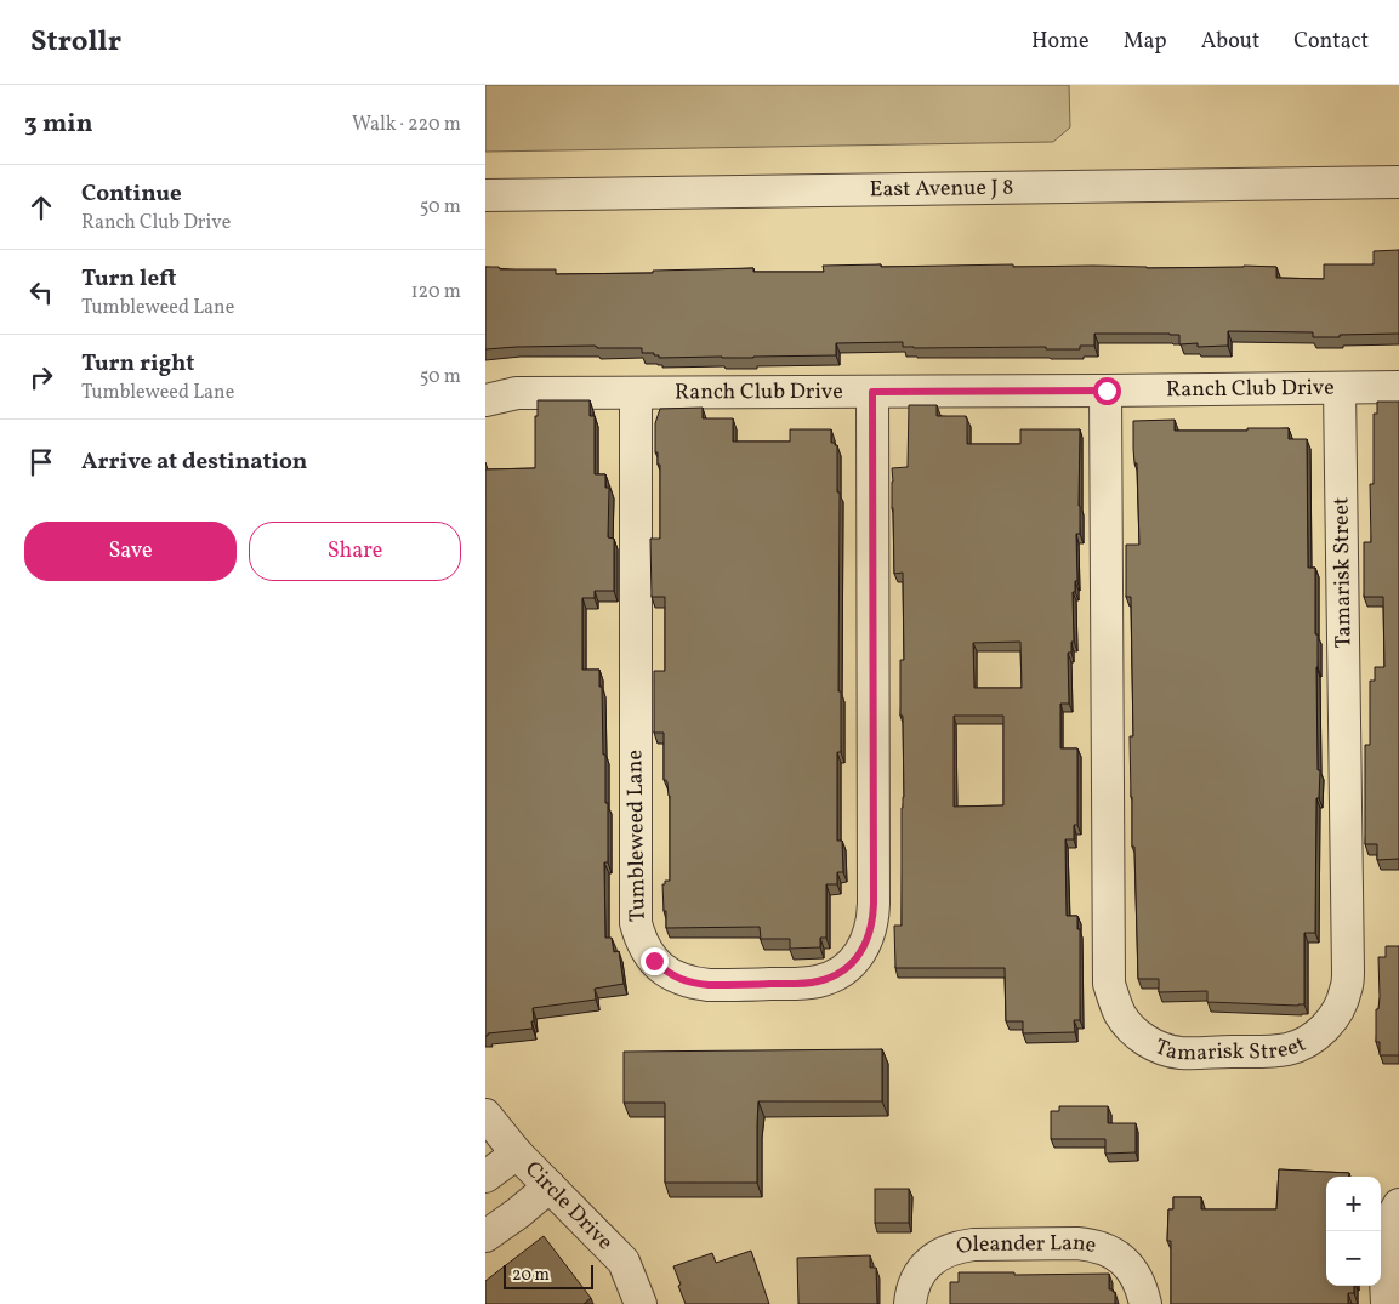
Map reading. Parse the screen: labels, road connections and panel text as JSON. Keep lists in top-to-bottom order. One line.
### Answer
{"streets":{"street":["East Avenue J 8","Ranch Club Drive","Tamarisk Street","Tumbleweed Lane","Circle Drive","Oleander Lane"]},"crossings":[["Ranch Club Drive","Tamarisk Street"],["Ranch Club Drive","Tumbleweed Lane"]],"scale_bar":"20 m","page":{"header":"Strollr","nav":["Home","Map","About","Contact"],"heading":["3 min","Walk · 220 m"],"list":[["Continue","Ranch Club Drive","50 m"],["Turn left","Tumbleweed Lane","120 m"],["Turn right","Tumbleweed Lane","50 m"],"Arrive at destination"],"buttons":["Save","Share"],"map_buttons":["+","−"],"scale":"20 m"}}
